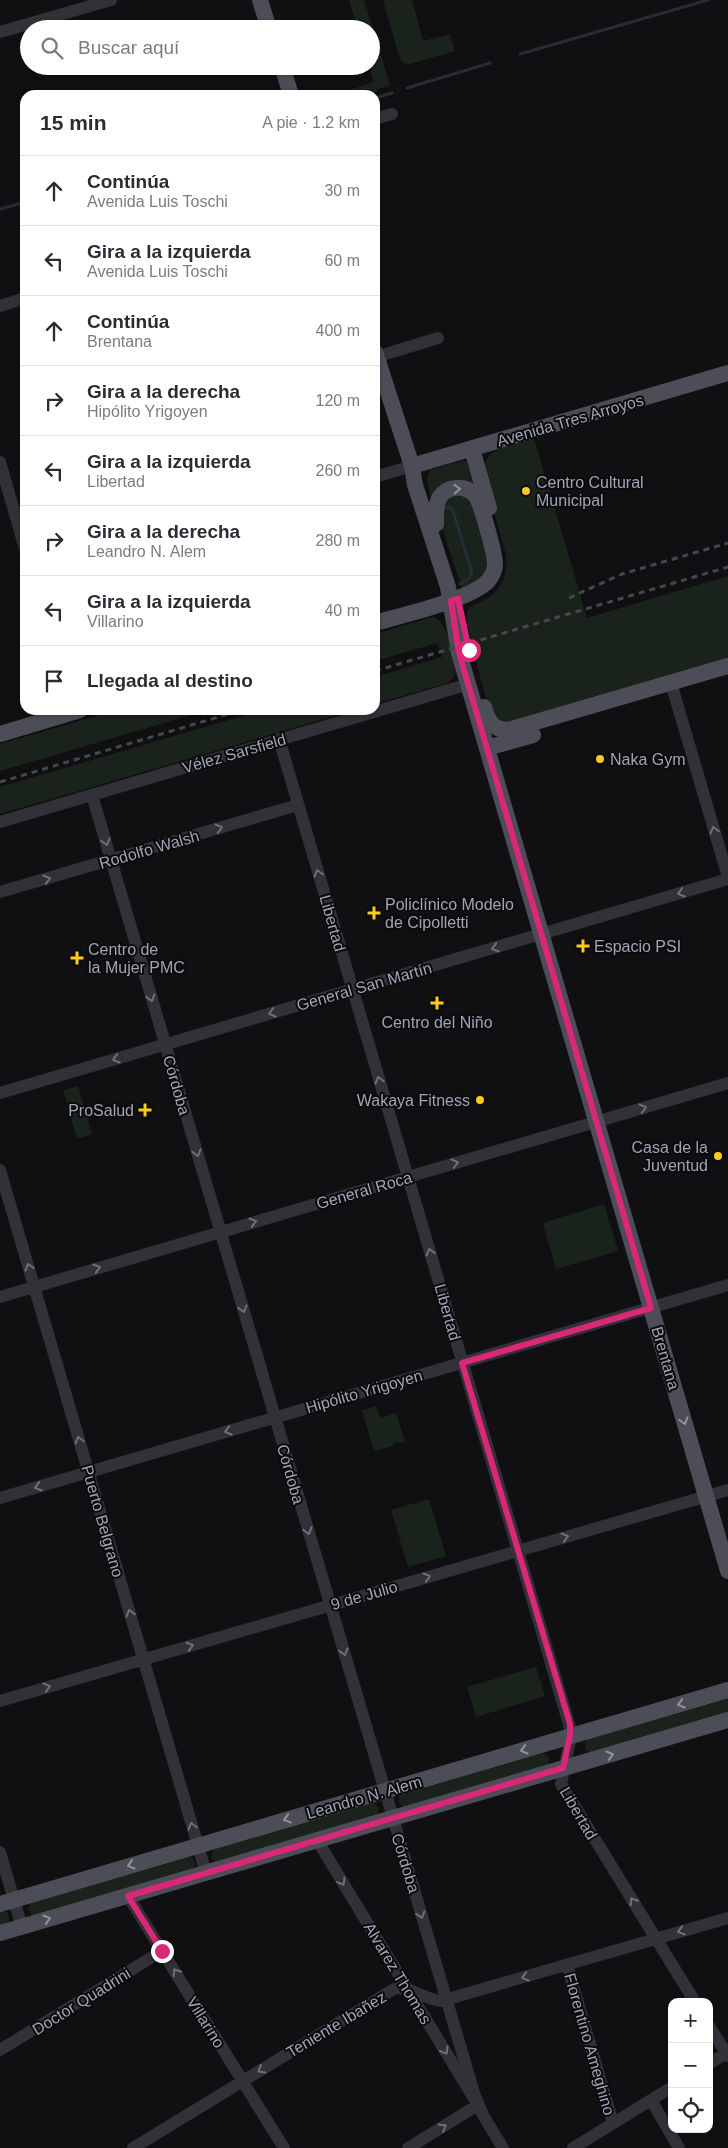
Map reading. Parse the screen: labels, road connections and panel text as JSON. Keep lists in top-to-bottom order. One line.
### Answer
{"streets":{"main road":["Avenida Tres Arroyos","Brentana","Leandro N. Alem"],"street":["Vélez Sarsfield","Rodolfo Walsh","Libertad","General San Martín","Córdoba","General Roca","Hipólito Yrigoyen","Puerto Belgrano","9 de Julio","Alvarez Thomas","Doctor Quadrini","Villarino","Teniente Ibañez","Florentino Ameghino"]},"crossings":[["Vélez Sarsfield","Libertad"],["Vélez Sarsfield","Córdoba"],["Vélez Sarsfield","Brentana"],["Rodolfo Walsh","Libertad"],["Rodolfo Walsh","Córdoba"],["Libertad","General San Martín"],["Libertad","General Roca"],["Libertad","Hipólito Yrigoyen"],["Libertad","9 de Julio"],["Libertad","Leandro N. Alem"],["Libertad","Teniente Ibañez"],["General San Martín","Córdoba"],["General San Martín","Brentana"],["Córdoba","General Roca"],["Córdoba","Hipólito Yrigoyen"],["Córdoba","9 de Julio"],["Córdoba","Leandro N. Alem"],["Córdoba","Alvarez Thomas"],["Córdoba","Teniente Ibañez"],["General Roca","Brentana"],["General Roca","Puerto Belgrano"],["Brentana","Hipólito Yrigoyen"],["Brentana","9 de Julio"],["Hipólito Yrigoyen","Puerto Belgrano"],["Puerto Belgrano","9 de Julio"],["Puerto Belgrano","Leandro N. Alem"],["Leandro N. Alem","Alvarez Thomas"],["Leandro N. Alem","Villarino"],["Alvarez Thomas","Teniente Ibañez"],["Doctor Quadrini","Villarino"],["Villarino","Teniente Ibañez"],["Teniente Ibañez","Florentino Ameghino"]],"one_way":["Rodolfo Walsh","Libertad","General San Martín","Córdoba","General Roca","Hipólito Yrigoyen","Puerto Belgrano","9 de Julio","Alvarez Thomas","Villarino","Teniente Ibañez"],"places":{"other":["Centro Cultural Municipal","Naka Gym","Wakaya Fitness","Casa de la Juventud"],"health":["Policlínico Modelo de Cipolletti","Espacio PSI","Centro de la Mujer PMC","Centro del Niño","ProSalud"]},"page":{"search":"Buscar aquí","heading":["15 min","A pie · 1.2 km"],"list":[["Continúa","Avenida Luis Toschi","30 m"],["Gira a la izquierda","Avenida Luis Toschi","60 m"],["Continúa","Brentana","400 m"],["Gira a la derecha","Hipólito Yrigoyen","120 m"],["Gira a la izquierda","Libertad","260 m"],["Gira a la derecha","Leandro N. Alem","280 m"],["Gira a la izquierda","Villarino","40 m"],"Llegada al destino"],"map_buttons":["+","−"]}}
